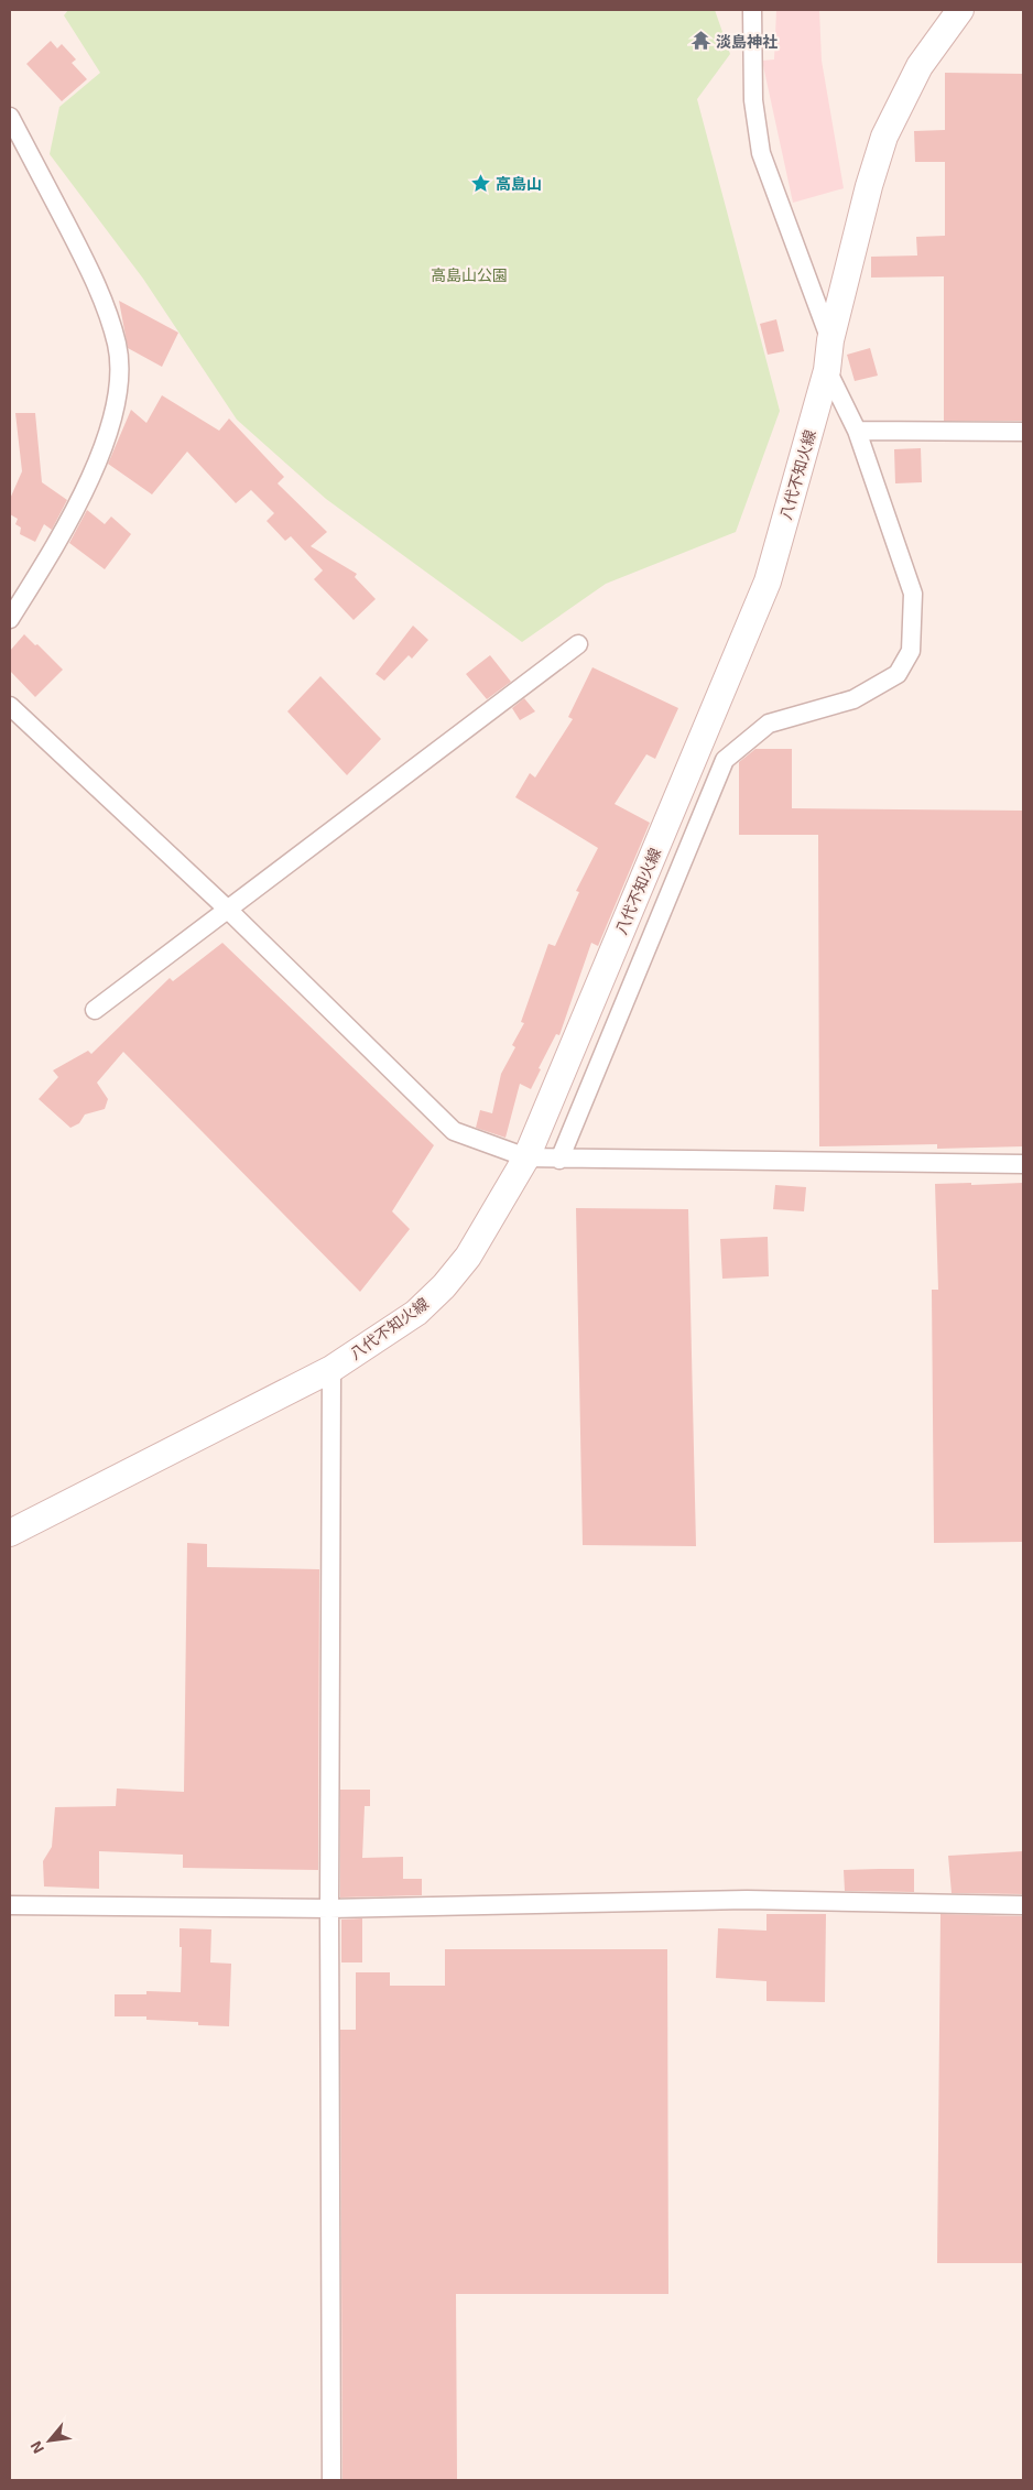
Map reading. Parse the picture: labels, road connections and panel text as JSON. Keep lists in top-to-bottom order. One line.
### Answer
{"streets":{"main road":["八代不知火線"]},"parks":["高島山公園"],"places":{"temple":["淡島神社"],"place":["高島山"]},"north":"bottom left"}
